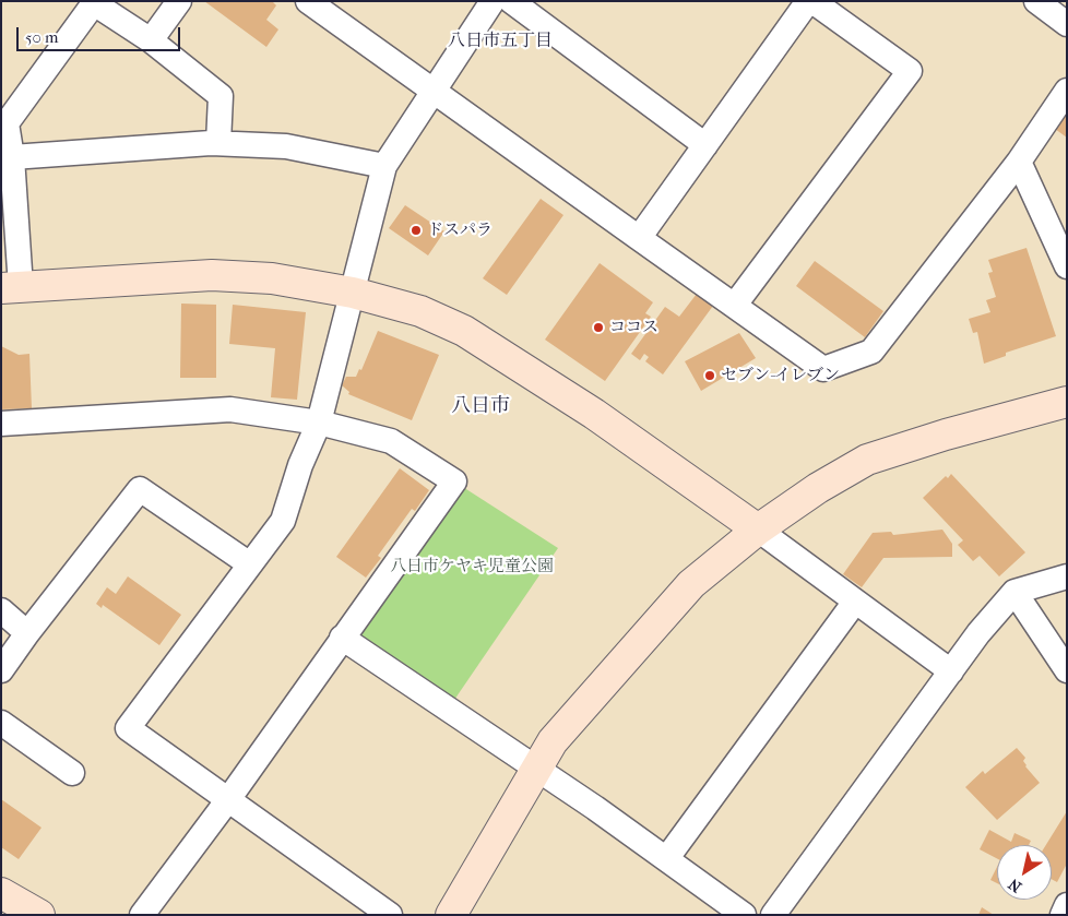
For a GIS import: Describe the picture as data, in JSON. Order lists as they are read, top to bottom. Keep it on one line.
{"districts":["八日市五丁目","八日市"],"parks":["八日市ケヤキ児童公園"],"places":["ドスパラ","ココス","セブン-イレブン"],"scale_bar":"50 m","north":"bottom left"}
